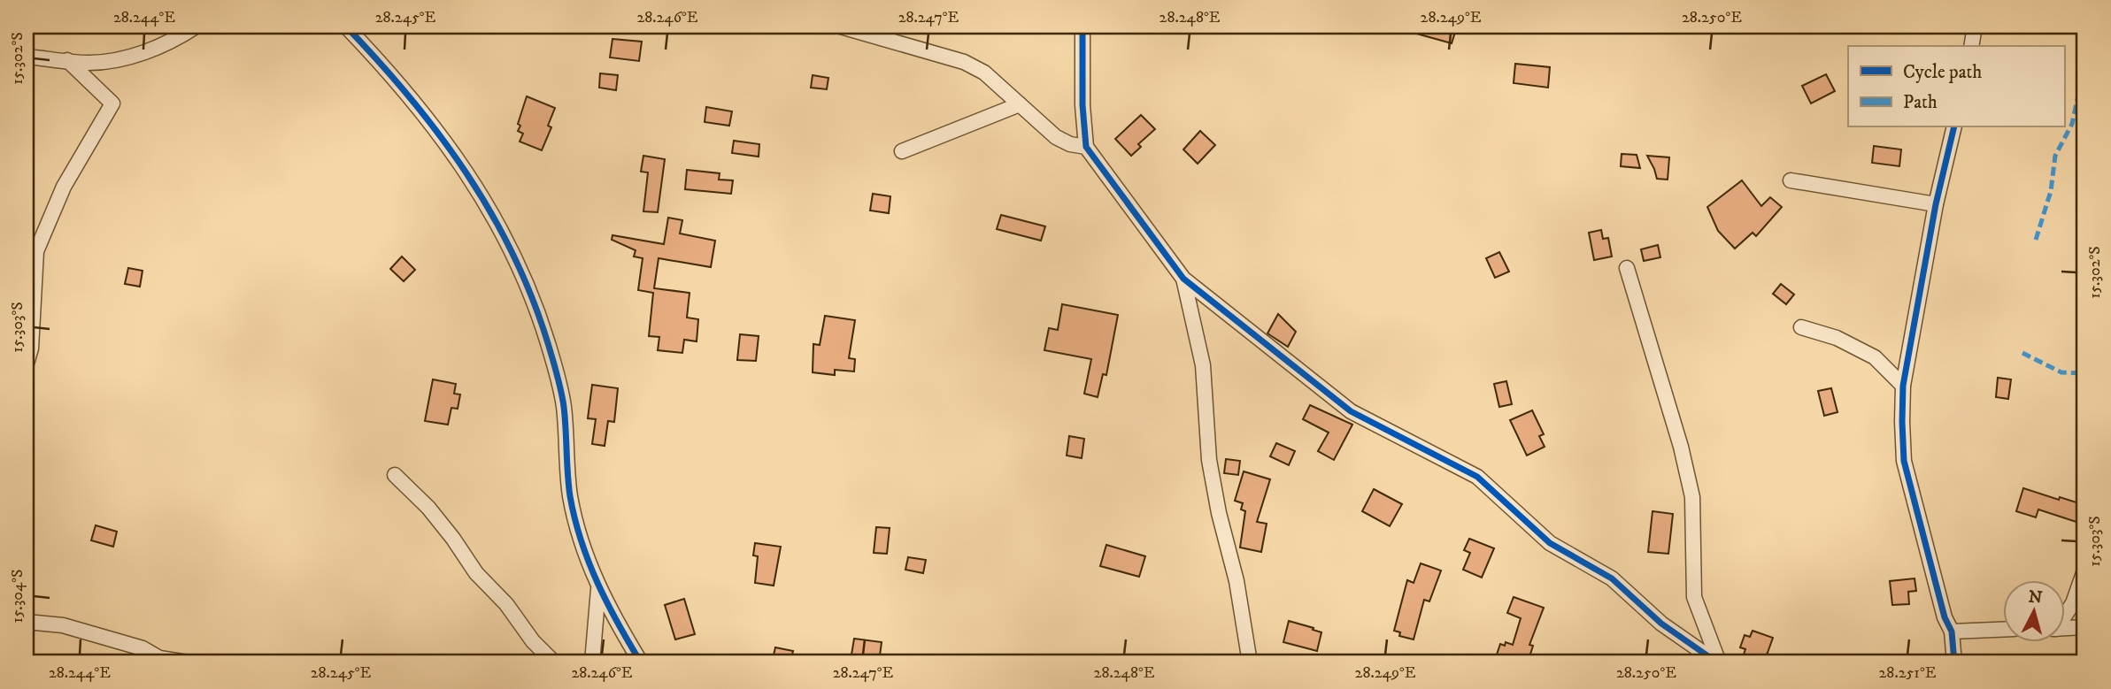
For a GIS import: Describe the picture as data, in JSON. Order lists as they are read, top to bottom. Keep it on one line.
{"legend":["Cycle path","Path"],"north":"top","coordinates":["28.244°E","28.245°E","28.246°E","28.247°E","28.248°E","28.249°E","28.250°E","15.302°S","15.303°S","15.304°S","28.251°E"]}
